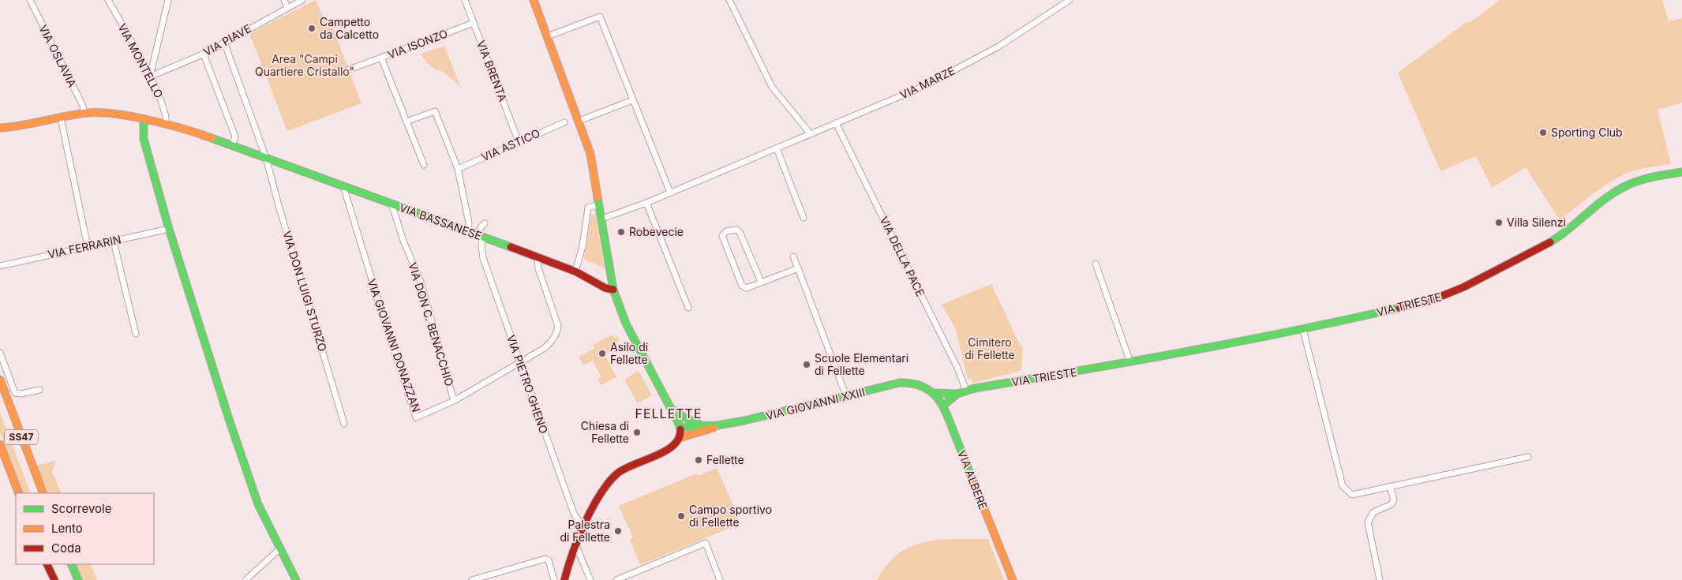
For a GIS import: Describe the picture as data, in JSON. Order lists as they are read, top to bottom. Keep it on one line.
{"streets":{"main road":["VIA BASSANESE","VIA TRIESTE","VIA GIOVANNI XXIII","SS47","VIA ALBERE"],"street":["VIA PIAVE","VIA ISONZO","VIA OSLAVIA","VIA MONTELLO","VIA BRENTA","VIA MARZE","VIA ASTICO","VIA FERRARIN","VIA DELLA PACE","VIA DON LUIGI STURZO","VIA DON C. BENACCHIO","VIA GIOVANNI DONAZZAN","VIA PIETRO GHENO"]},"crossings":[["VIA PIAVE","VIA MONTELLO"],["VIA ISONZO","VIA BRENTA"],["VIA OSLAVIA","VIA BASSANESE"],["VIA MONTELLO","VIA BASSANESE"],["VIA BRENTA","VIA ASTICO"],["VIA MARZE","VIA DELLA PACE"],["VIA MARZE","VIA GIOVANNI XXIII"],["VIA BASSANESE","VIA DON LUIGI STURZO"],["VIA BASSANESE","VIA DON C. BENACCHIO"],["VIA BASSANESE","VIA GIOVANNI DONAZZAN"],["VIA BASSANESE","VIA PIETRO GHENO"],["VIA BASSANESE","VIA GIOVANNI XXIII"],["VIA DELLA PACE","VIA TRIESTE"],["VIA TRIESTE","VIA ALBERE"],["VIA DON C. BENACCHIO","VIA GIOVANNI DONAZZAN"],["VIA GIOVANNI DONAZZAN","VIA PIETRO GHENO"],["VIA GIOVANNI XXIII","VIA ALBERE"]],"districts":["FELLETTE"],"parks":["Area \"Campi Quartiere Cristallo\"","Cimitero di Fellette"],"places":["Campetto da Calcetto","Sporting Club","Villa Silenzi","Robevecie","Asilo di Fellette","Scuole Elementari di Fellette","Chiesa di Fellette","Fellette","Campo sportivo di Fellette","Palestra di Fellette"],"legend":["Scorrevole","Lento","Coda"]}
